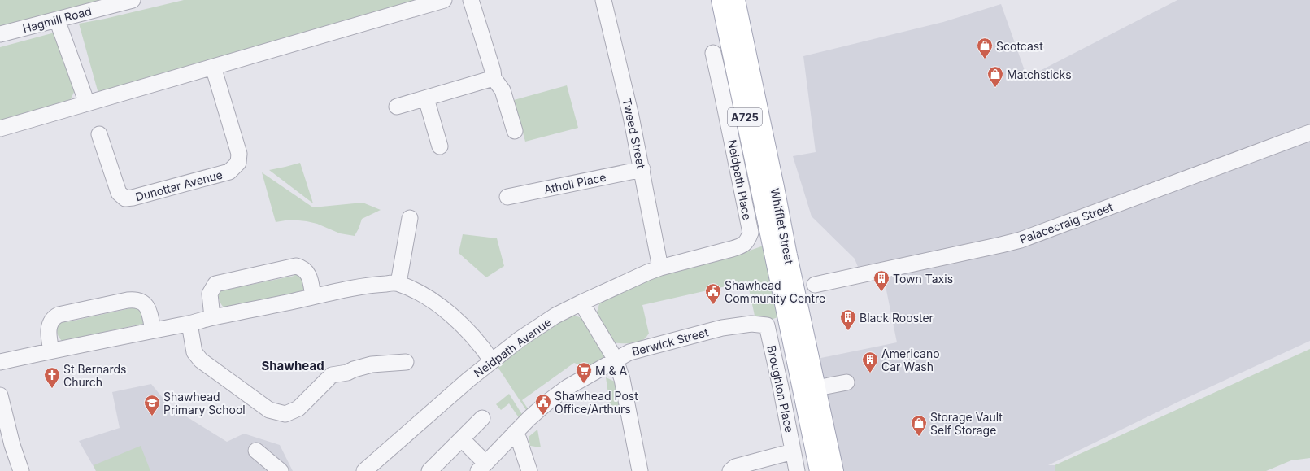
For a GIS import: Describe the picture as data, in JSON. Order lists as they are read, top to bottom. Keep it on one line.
{"streets":{"main road":["A725","Whifflet Street"],"street":["Hagmill Road","Tweed Street","Neidpath Place","Atholl Place","Dunottar Avenue","Palacecraig Street","Berwick Street","Neidpath Avenue","Broughton Place"]},"crossings":[["Tweed Street","Atholl Place"],["Tweed Street","Neidpath Avenue"],["Neidpath Place","Neidpath Avenue"],["Berwick Street","Broughton Place"]],"districts":["Shawhead"],"places":{"shop":["Scotcast","Matchsticks","Storage Vault Self Storage"],"building":["Town Taxis","Black Rooster","Americano Car Wash"],"public building":["Shawhead Community Centre","Shawhead Post Office/Arthurs"],"supermarket":["M & A"],"church":["St Bernards Church"],"school or university":["Shawhead Primary School"]}}
